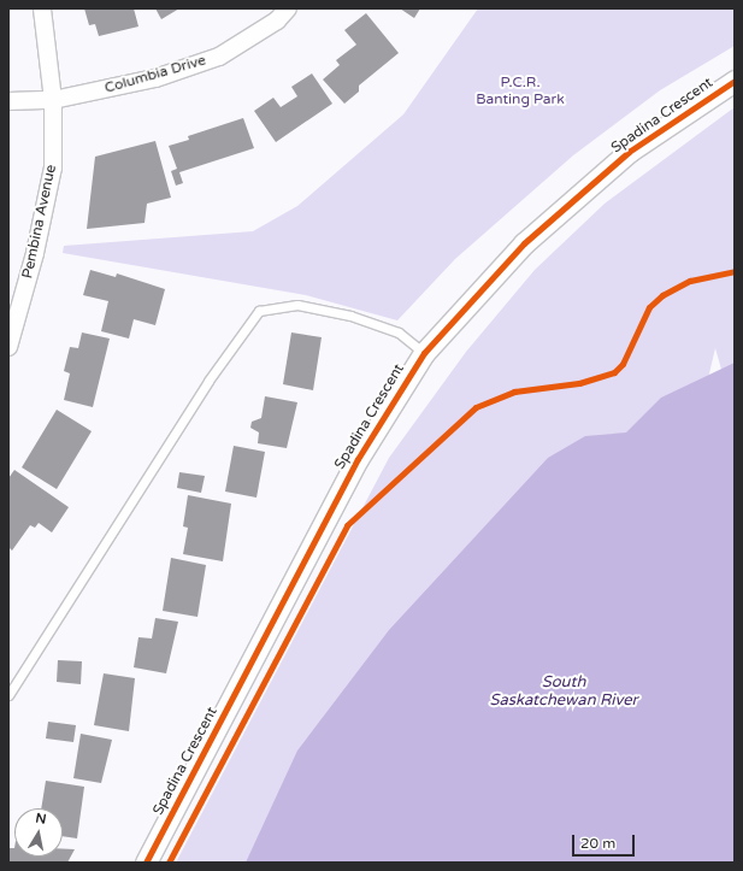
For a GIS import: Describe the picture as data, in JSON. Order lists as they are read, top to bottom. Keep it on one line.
{"streets":{"street":["Columbia Drive","Spadina Crescent","Pembina Avenue"]},"crossings":[["Columbia Drive","Pembina Avenue"]],"water":["South Saskatchewan River"],"parks":["P.C.R. Banting Park"],"scale_bar":"20 m","north":"top"}
